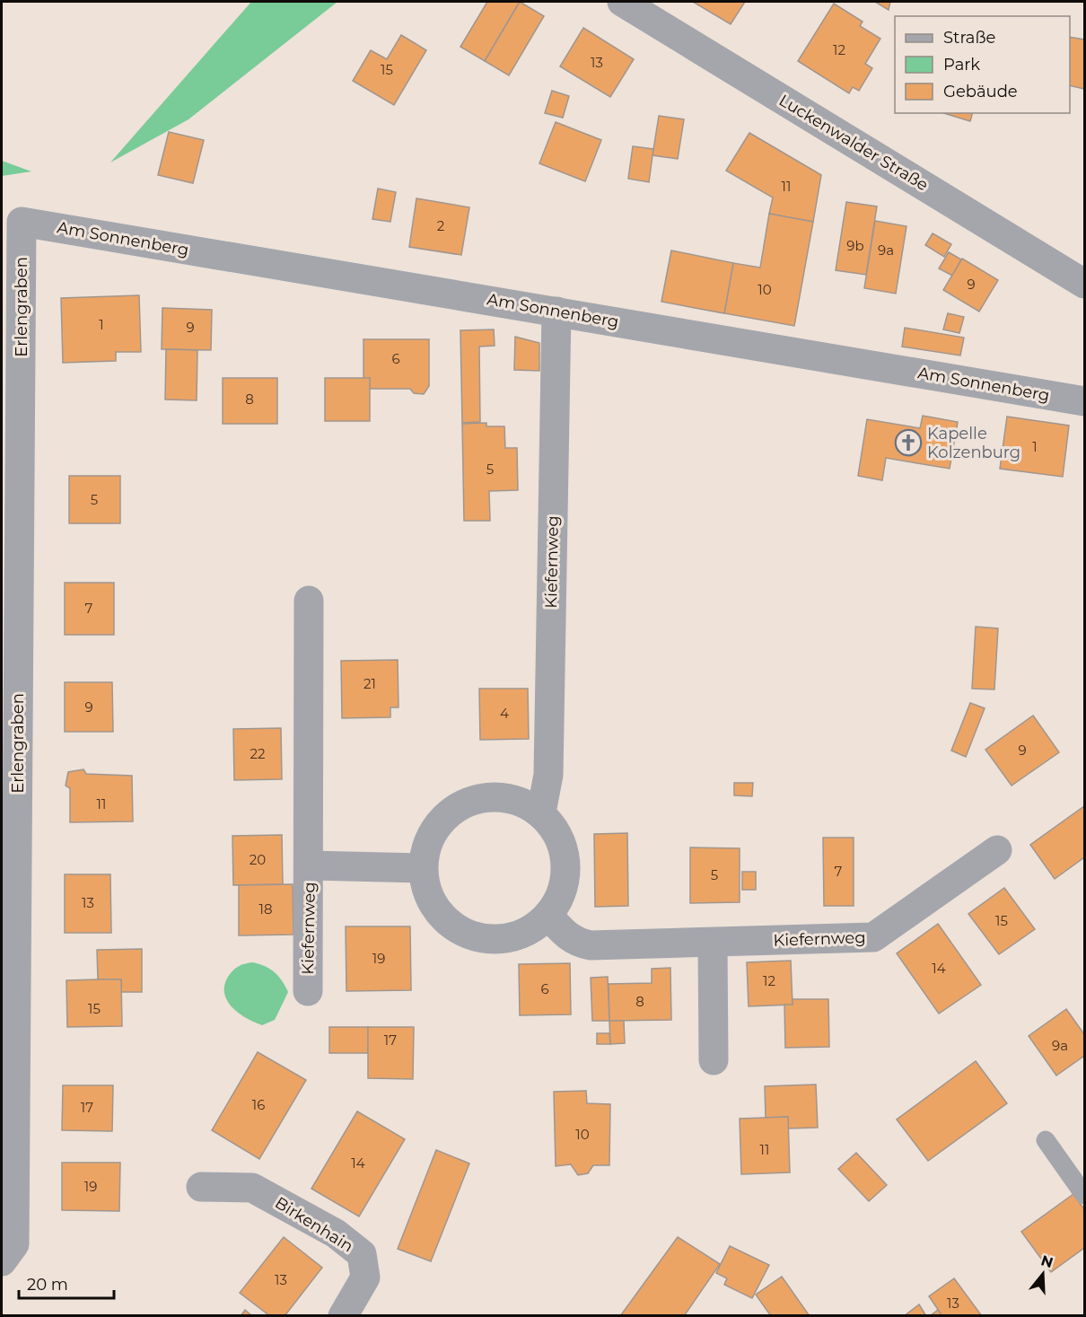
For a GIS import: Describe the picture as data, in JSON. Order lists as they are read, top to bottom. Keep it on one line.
{"streets":{"street":["Luckenwalder Straße","Am Sonnenberg","Erlengraben","Kiefernweg","Birkenhain"]},"crossings":[["Am Sonnenberg","Erlengraben"],["Am Sonnenberg","Kiefernweg"]],"places":{"church":["Kapelle Kolzenburg"]},"house_numbers":["12","13","15","11","2","9b","9a","9","10","1","9","6","8","1","5","5","7","21","9","4","9","22","11","20","7","5","13","18","15","19","14","12","6","8","15","17","9a","16","17","10","11","14","19","13","13"],"legend":["Straße","Park","Gebäude"],"scale_bar":"20 m","north":"top"}
